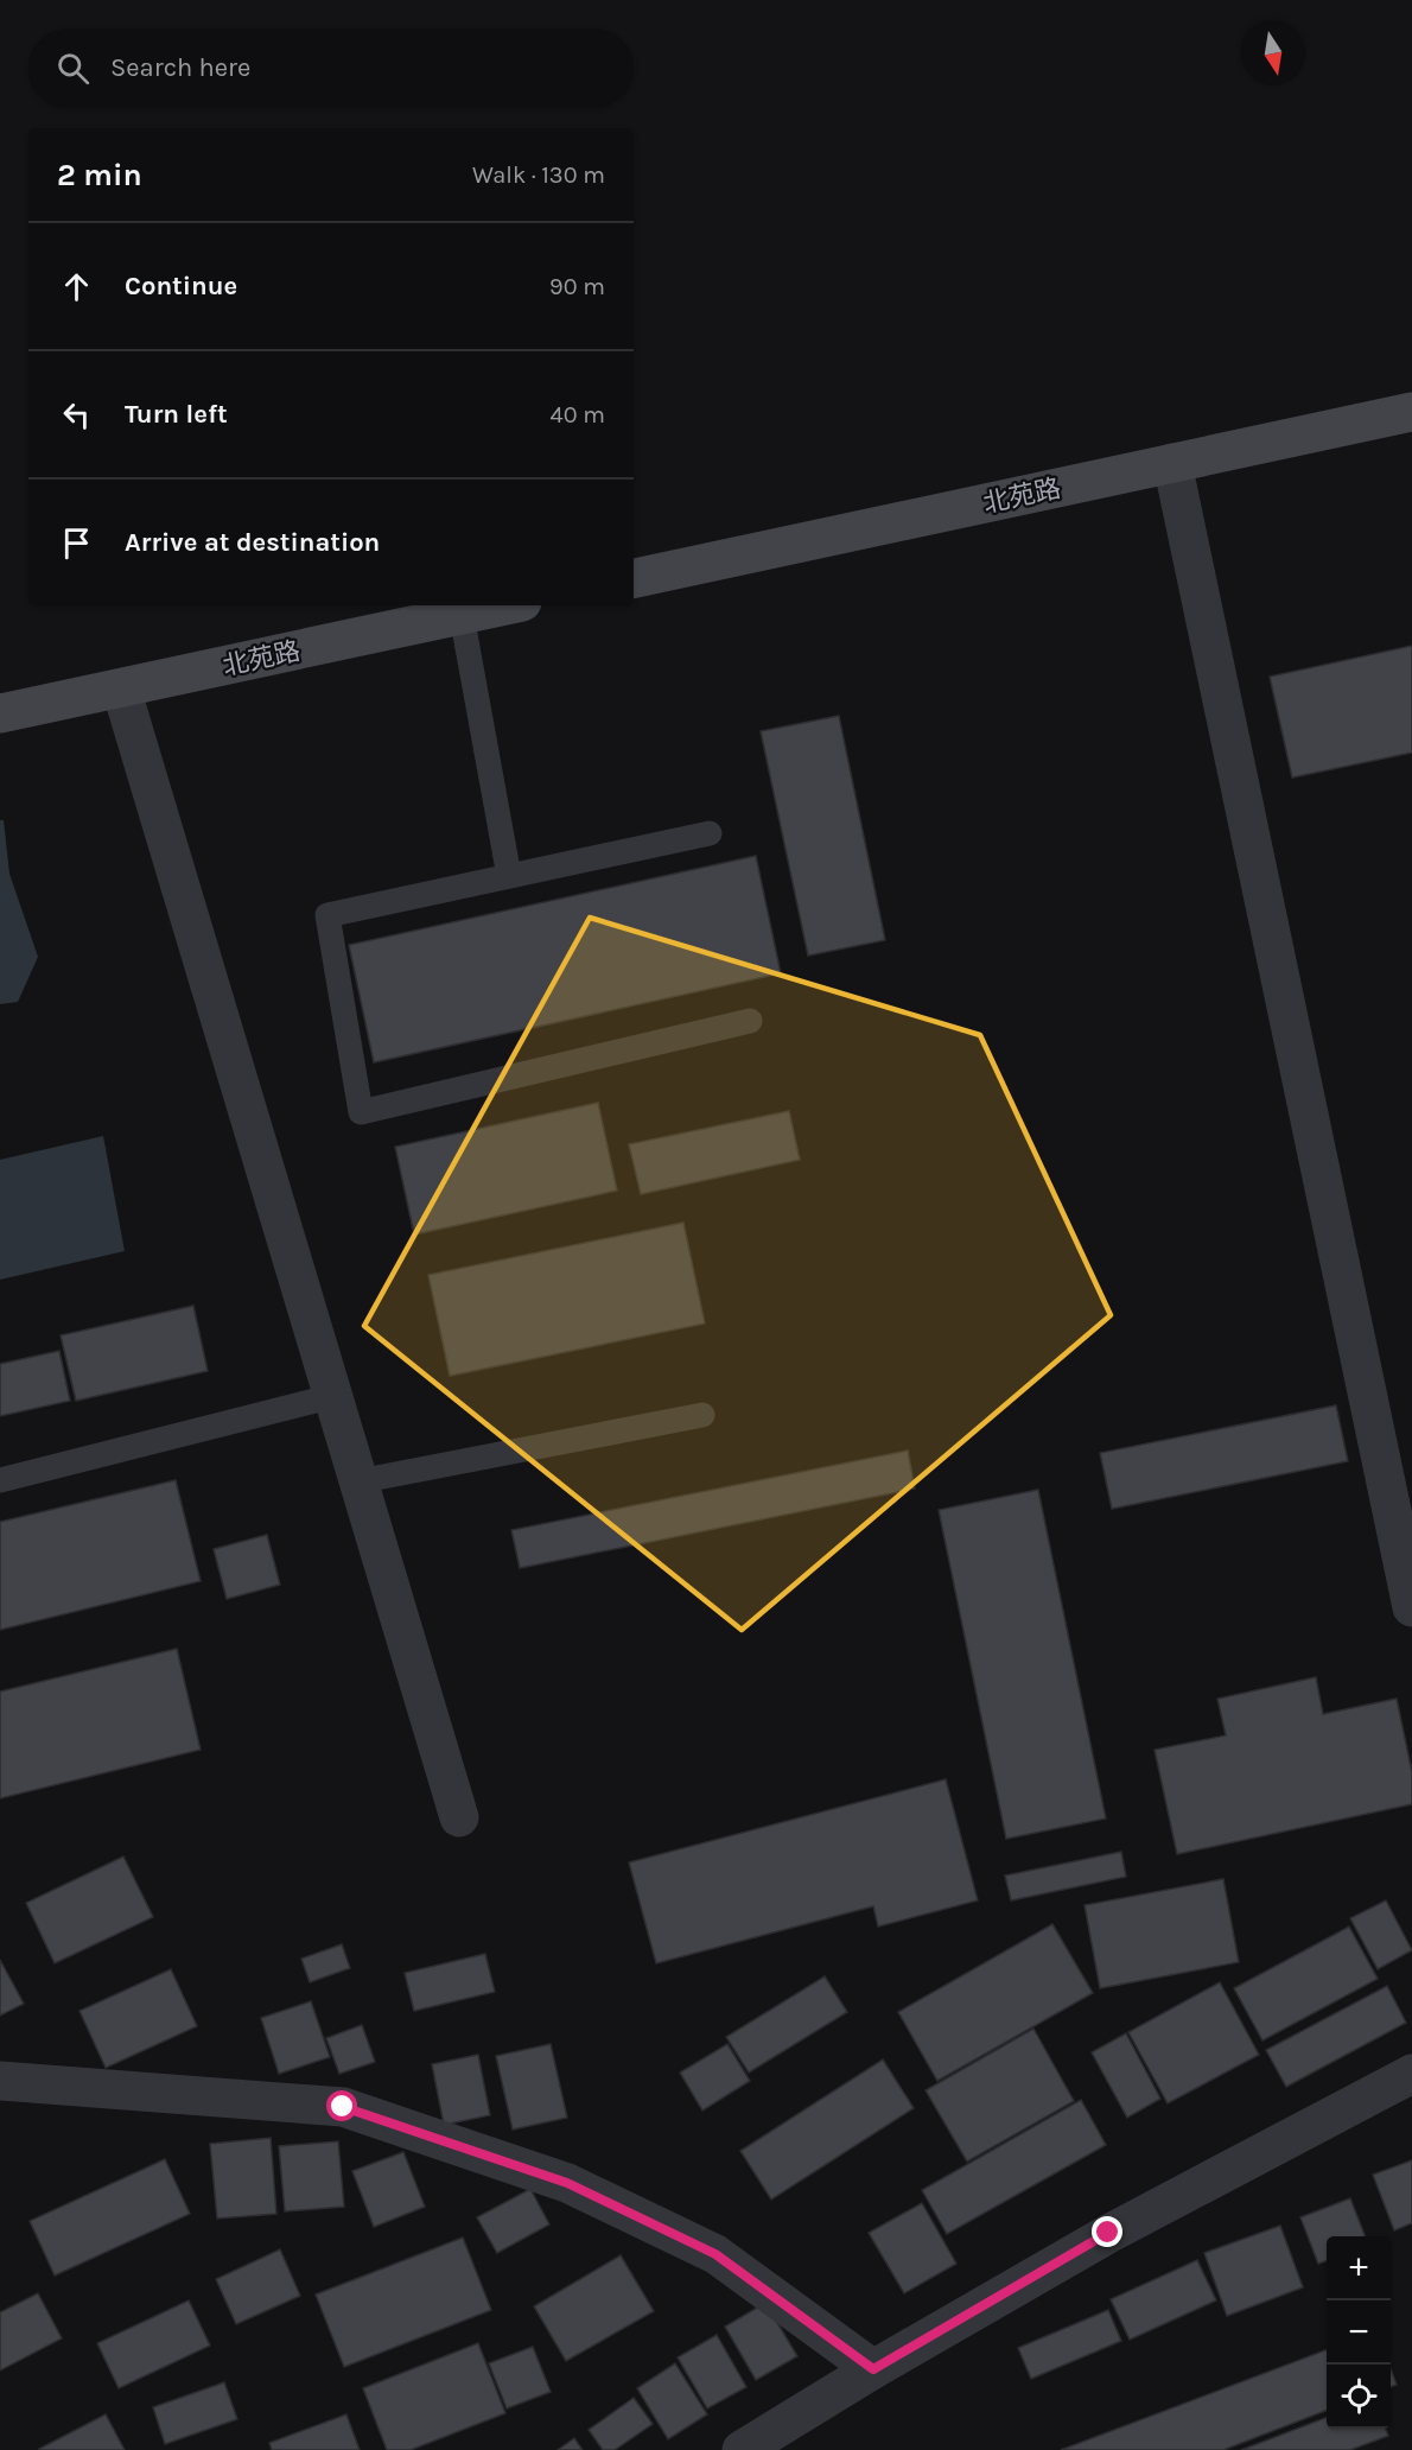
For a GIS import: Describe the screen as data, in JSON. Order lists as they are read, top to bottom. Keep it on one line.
{"streets":{"street":["北苑路"]},"north":"bottom","page":{"search":"Search here","heading":["2 min","Walk · 130 m"],"list":[["Continue","90 m"],["Turn left","40 m"],"Arrive at destination"],"map_buttons":["+","−"]}}
